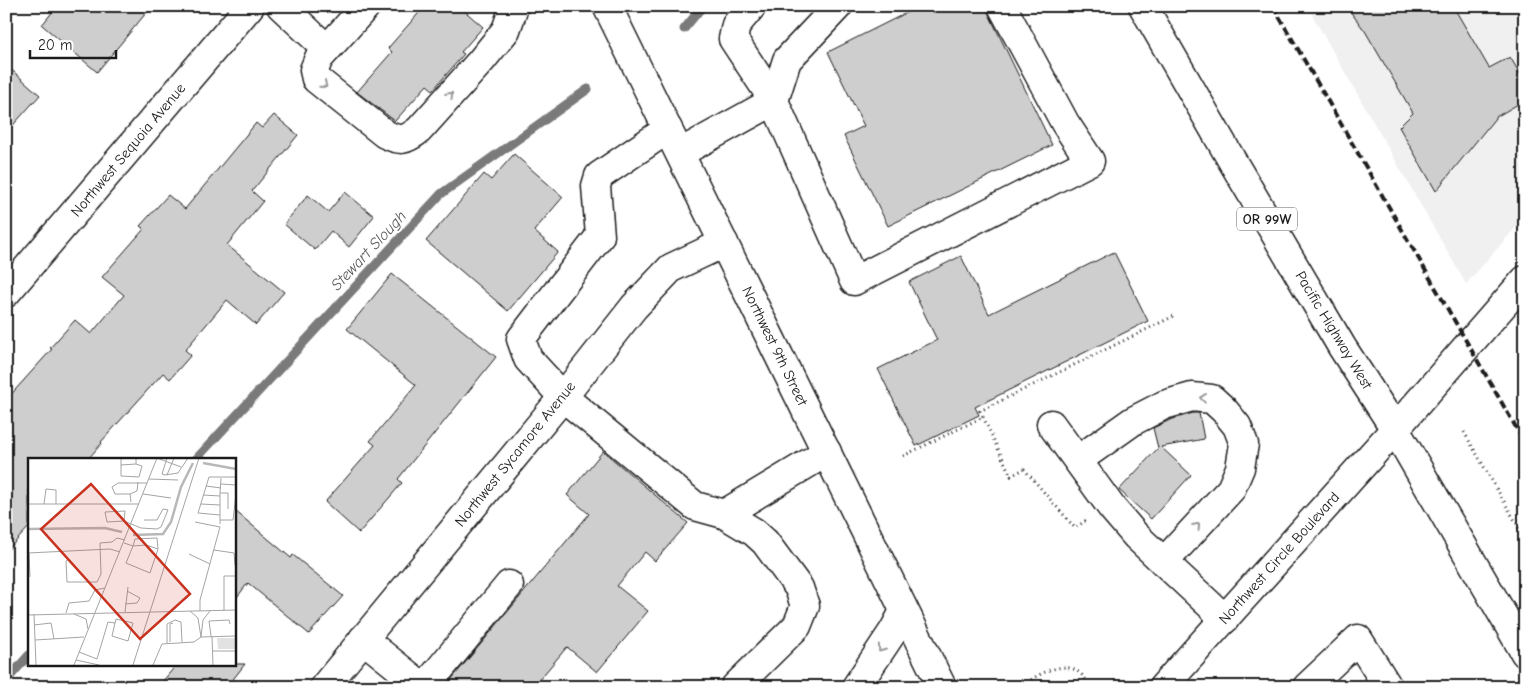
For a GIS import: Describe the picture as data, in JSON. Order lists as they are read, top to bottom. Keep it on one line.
{"streets":{"main road":["Northwest Sequoia Avenue","OR 99W","Pacific Highway West","Northwest 9th Street","Northwest Sycamore Avenue","Northwest Circle Boulevard"]},"crossings":[["Pacific Highway West","Northwest Circle Boulevard"],["Northwest 9th Street","Northwest Sycamore Avenue"]],"water":["Stewart Slough"],"scale_bar":"20 m"}
